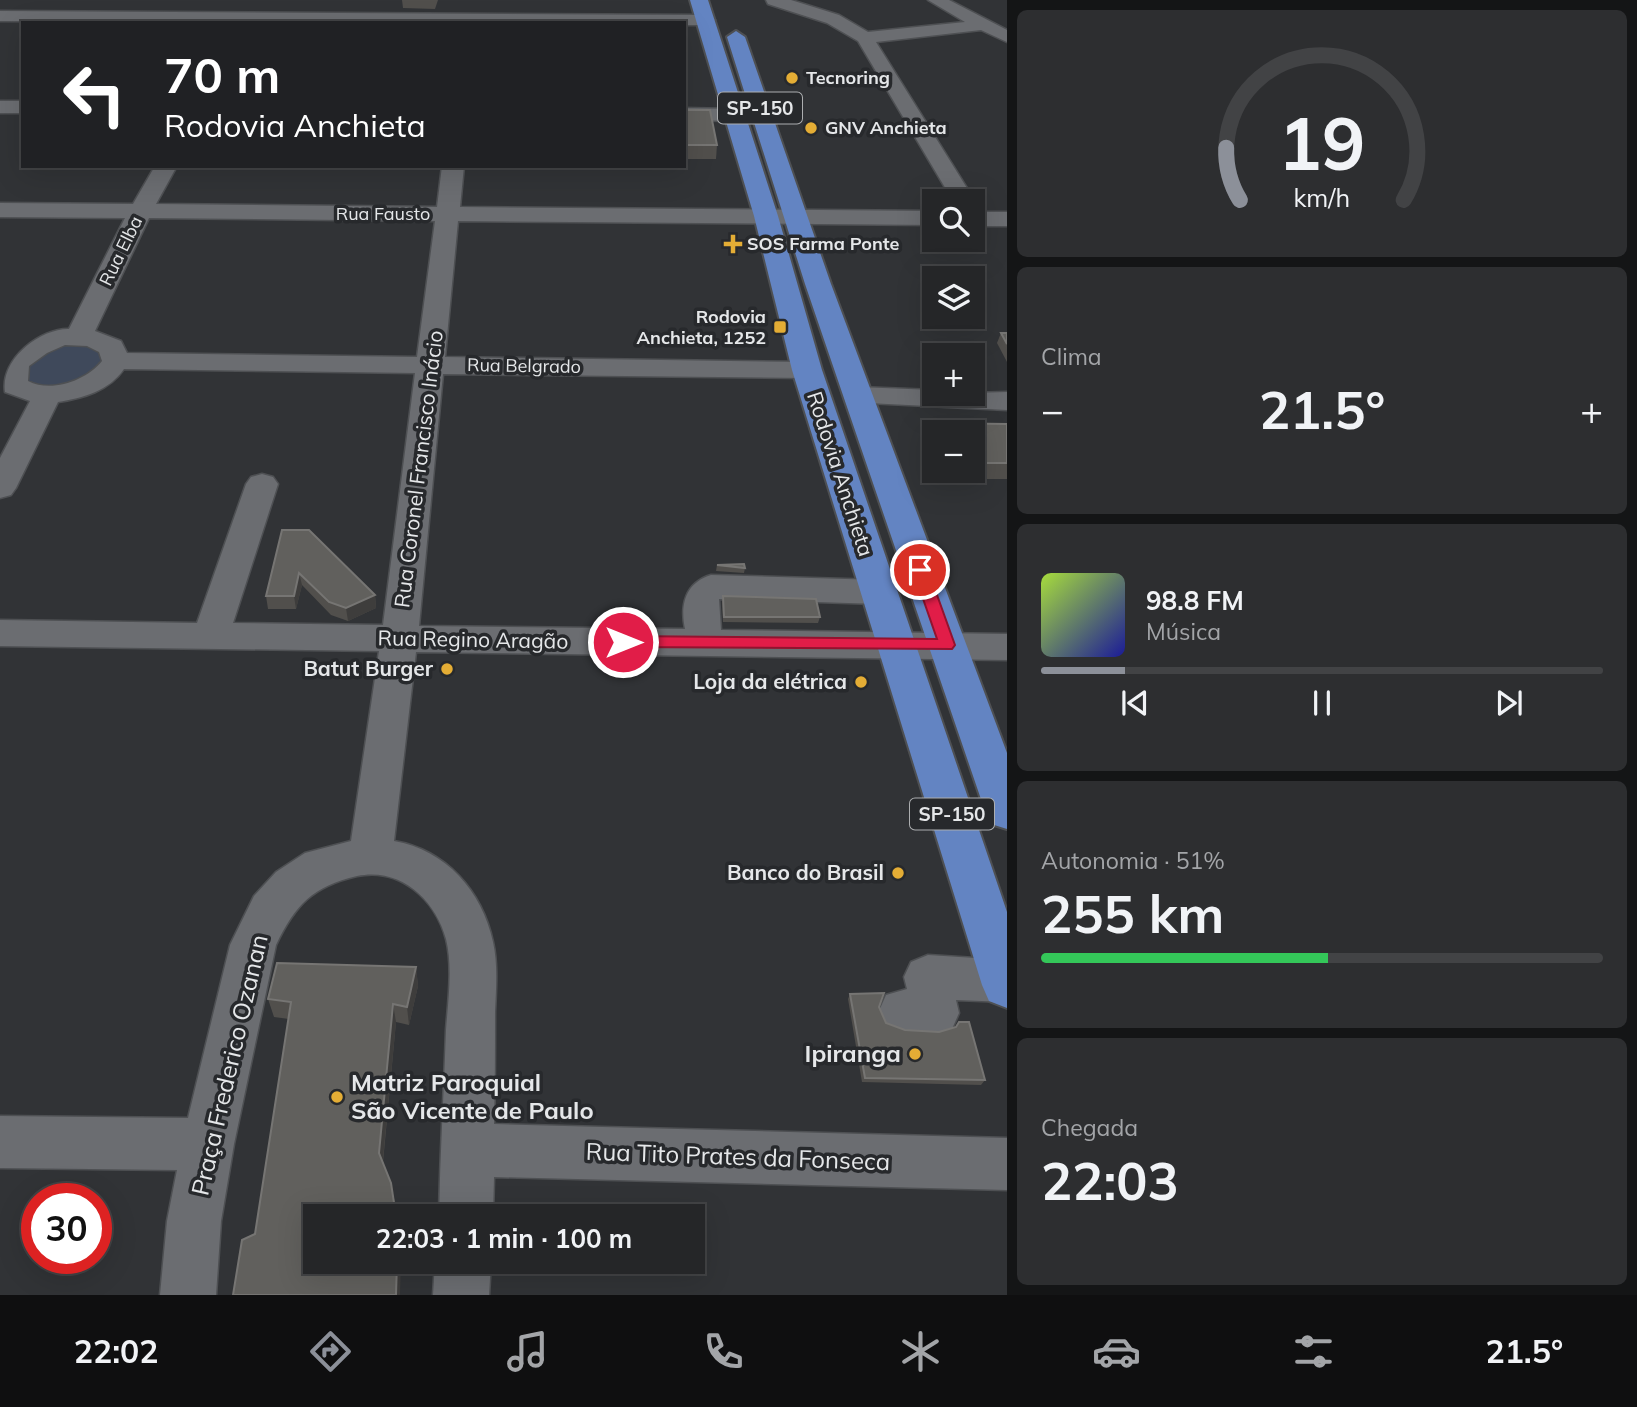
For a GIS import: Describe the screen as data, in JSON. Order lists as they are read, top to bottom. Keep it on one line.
{"streets":{"highway":["SP-150","Rodovia Anchieta"],"street":["Rua Fausto","Rua Elba","Rua Belgrado","Rua Coronel Francisco Inácio","Rua Regino Aragão","Praça Frederico Ozanan","Rua Tito Prates da Fonseca"]},"crossings":[["Rua Fausto","Rua Elba"],["Rua Fausto","Rua Coronel Francisco Inácio"],["Rua Fausto","Rodovia Anchieta"],["Rua Belgrado","Rua Coronel Francisco Inácio"],["Rua Belgrado","Rodovia Anchieta"],["Rua Coronel Francisco Inácio","Rua Regino Aragão"],["Rua Coronel Francisco Inácio","Praça Frederico Ozanan"],["Rodovia Anchieta","Rua Regino Aragão"],["Praça Frederico Ozanan","Rua Tito Prates da Fonseca"]],"places":{"other":["Tecnoring","GNV Anchieta","Batut Burger","Loja da elétrica","Banco do Brasil","Ipiranga","Matriz Paroquial São Vicente de Paulo"],"health":["SOS Farma Ponte"],"transit":["Rodovia Anchieta, 1252"]},"page":{"turn":["70 m","Rodovia Anchieta"],"map_buttons":["+","−"],"tile":["Clima",["Autonomia · 51%","255 km"],["Chegada","22:03"]],"heat":["−","21.5°","+"],"song":["98.8 FM","Música"],"limit":"30","trip":"22:03 · 1 min · 100 m","tabs":["22:02","21.5°"],"gauge":["19","km/h"]}}
